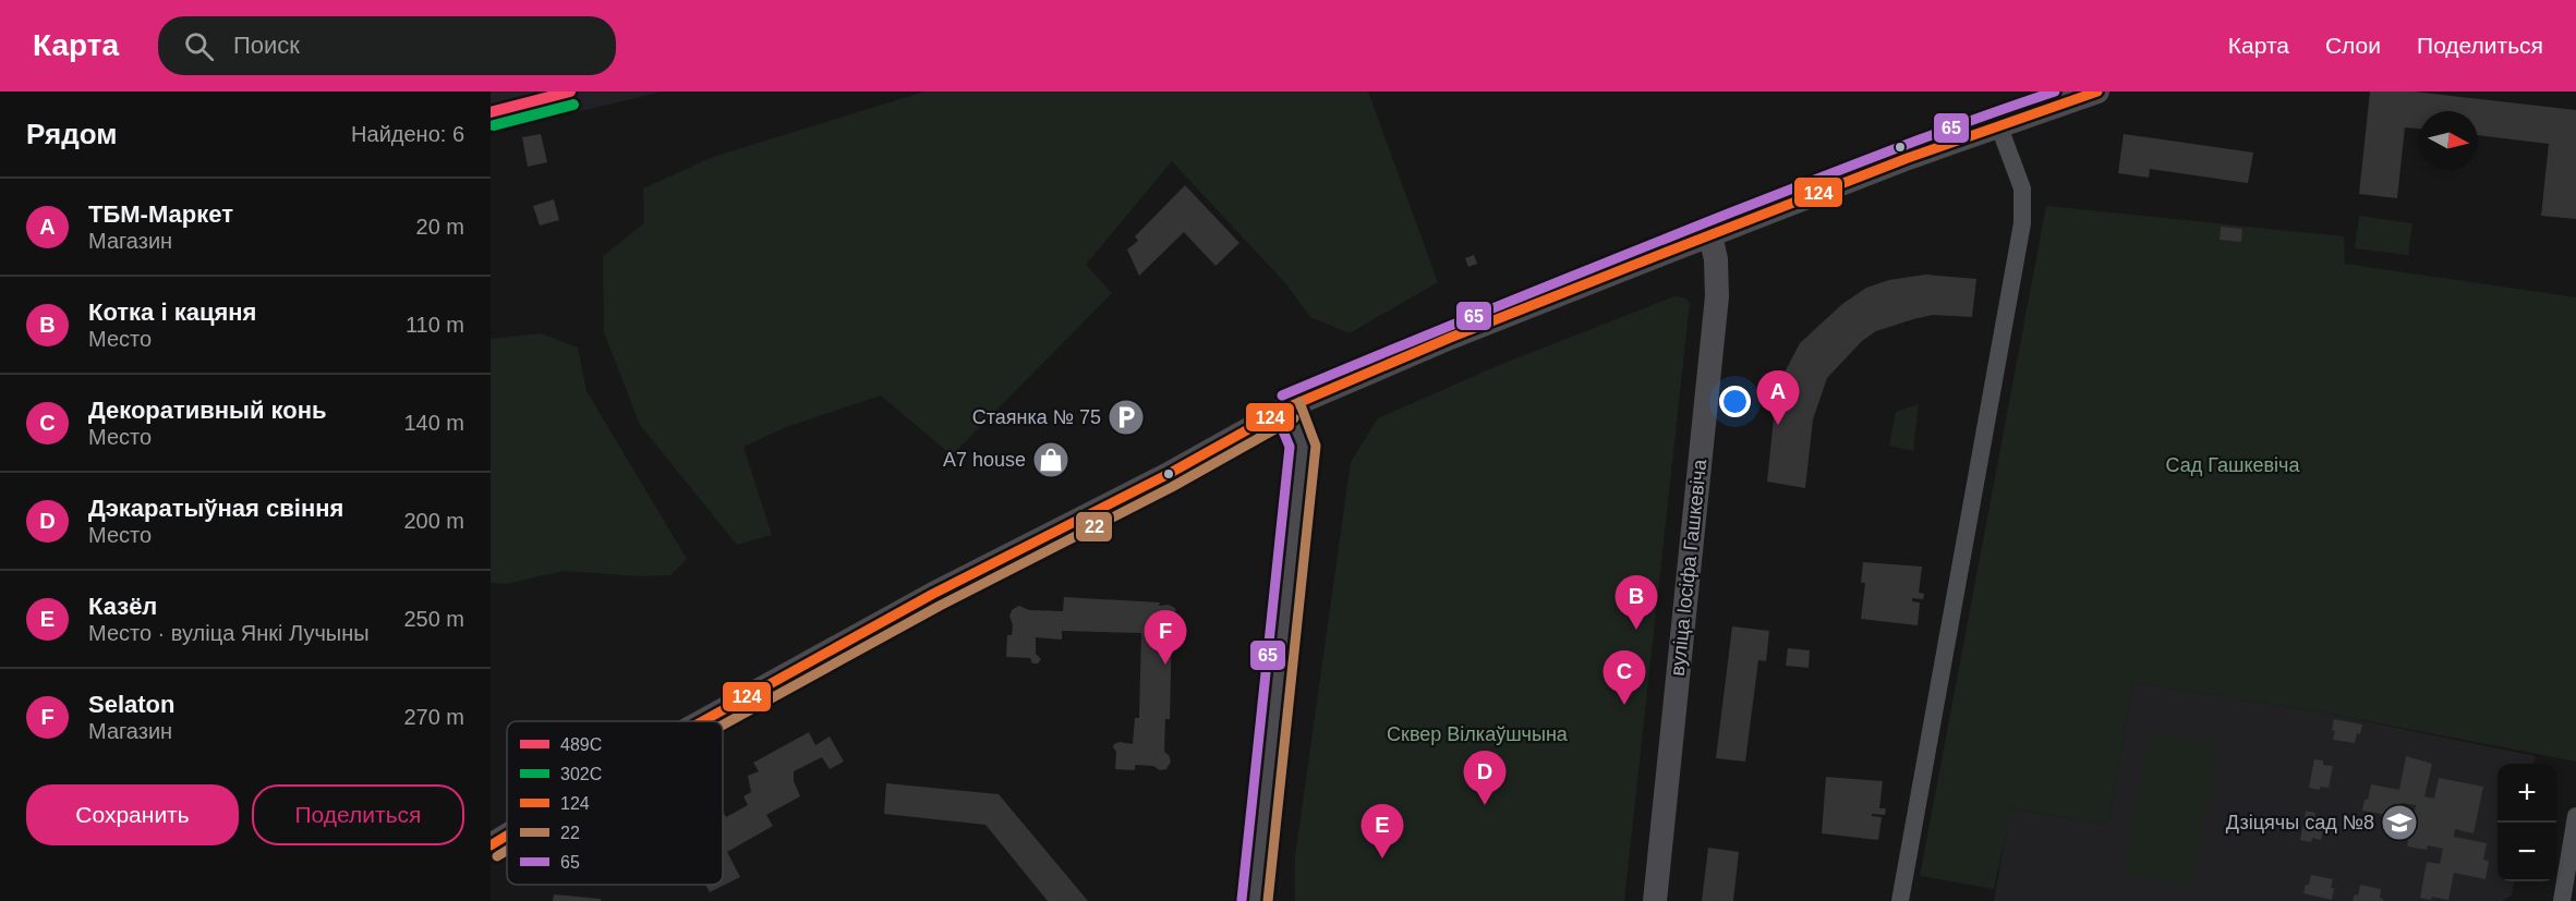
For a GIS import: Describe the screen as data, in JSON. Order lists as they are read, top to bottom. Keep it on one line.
{"streets":{"street":["вуліца Іосіфа Гашкевіча"]},"parks":["Сад Гашкевіча","Сквер Вілкаўшчына"],"places":{"parking":["Стаянка № 75"],"shop":["A7 house"],"school or university":["Дзіцячы сад №8"]},"lines":["transit line 489С","transit line 124","transit line 65","transit line 302С","transit line 22"],"legend":["489С","302С","124","22","65"],"north":"right","page":{"header":"Карта","search":"Поиск","nav":["Карта","Слои","Поделиться"],"heading":["Рядом","Найдено: 6"],"list":[{"mark":"A","name":"ТБМ-Маркет","note":"Магазин","value":"20 m"},{"mark":"B","name":"Котка і кацяня","note":"Место","value":"110 m"},{"mark":"C","name":"Декоративный конь","note":"Место","value":"140 m"},{"mark":"D","name":"Дэкаратыўная свіння","note":"Место","value":"200 m"},{"mark":"E","name":"Казёл","note":"Место · вуліца Янкі Лучыны","value":"250 m"},{"mark":"F","name":"Selaton","note":"Магазин","value":"270 m"}],"pins":["A","B","F","C","D","E"],"map_buttons":["+","−"],"buttons":["Сохранить","Поделиться"]}}
